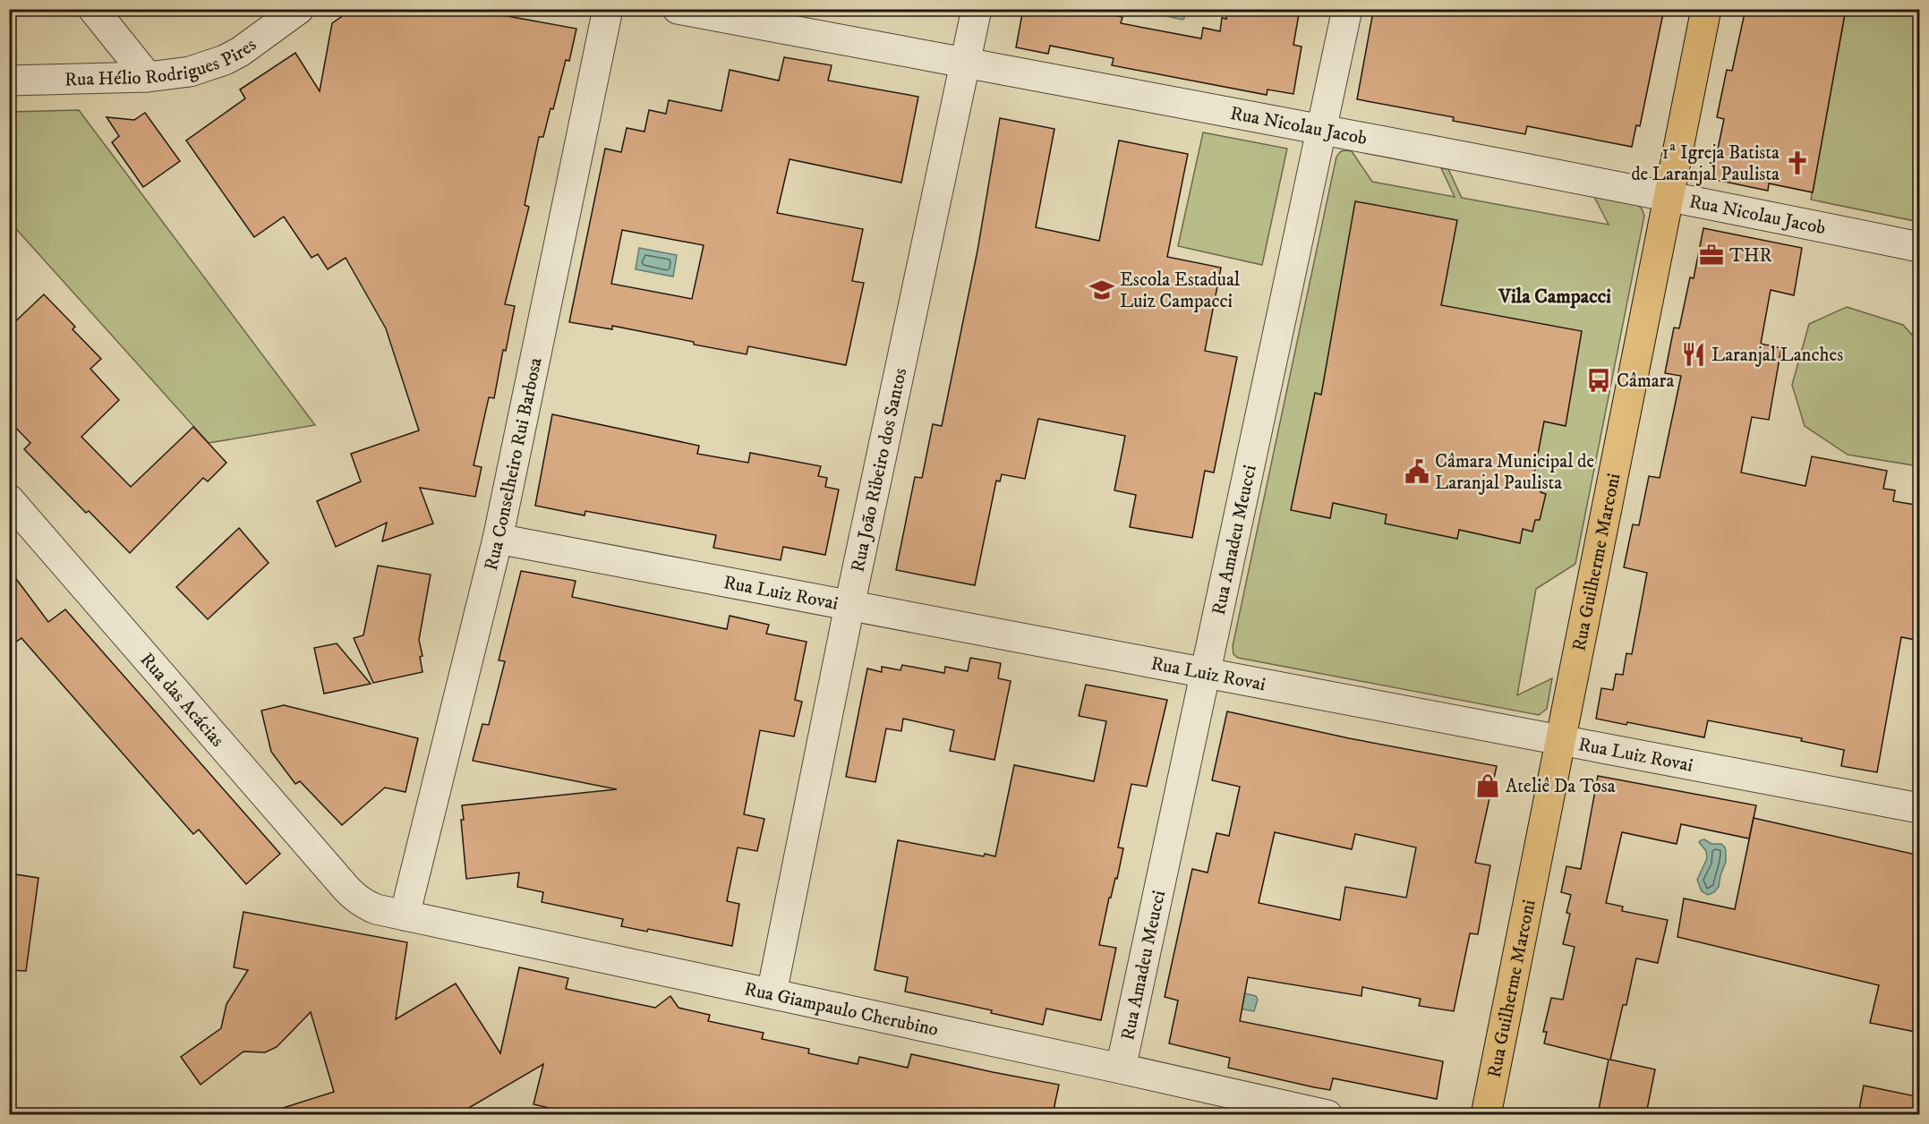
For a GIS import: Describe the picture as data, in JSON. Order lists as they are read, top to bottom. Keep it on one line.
{"streets":{"main road":["Rua Guilherme Marconi"],"street":["Rua Hélio Rodrigues Pires","Rua Nicolau Jacob","Rua Conselheiro Rui Barbosa","Rua João Ribeiro dos Santos","Rua Amadeu Meucci","Rua Luiz Rovai","Rua das Acácias","Rua Giampaulo Cherubino"]},"crossings":[["Rua Nicolau Jacob","Rua João Ribeiro dos Santos"],["Rua Nicolau Jacob","Rua Amadeu Meucci"],["Rua Nicolau Jacob","Rua Guilherme Marconi"],["Rua Conselheiro Rui Barbosa","Rua Luiz Rovai"],["Rua Conselheiro Rui Barbosa","Rua Giampaulo Cherubino"],["Rua João Ribeiro dos Santos","Rua Luiz Rovai"],["Rua João Ribeiro dos Santos","Rua Giampaulo Cherubino"],["Rua Amadeu Meucci","Rua Luiz Rovai"],["Rua Amadeu Meucci","Rua Giampaulo Cherubino"],["Rua Guilherme Marconi","Rua Luiz Rovai"],["Rua das Acácias","Rua Giampaulo Cherubino"]],"districts":["Vila Campacci"],"places":{"church":["1ª Igreja Batista de Laranjal Paulista"],"office":["THR"],"school or university":["Escola Estadual Luiz Campacci"],"restaurant":["Laranjal Lanches"],"bus stop":["Câmara"],"public building":["Câmara Municipal de Laranjal Paulista"],"shop":["Ateliê Da Tosa"]}}
